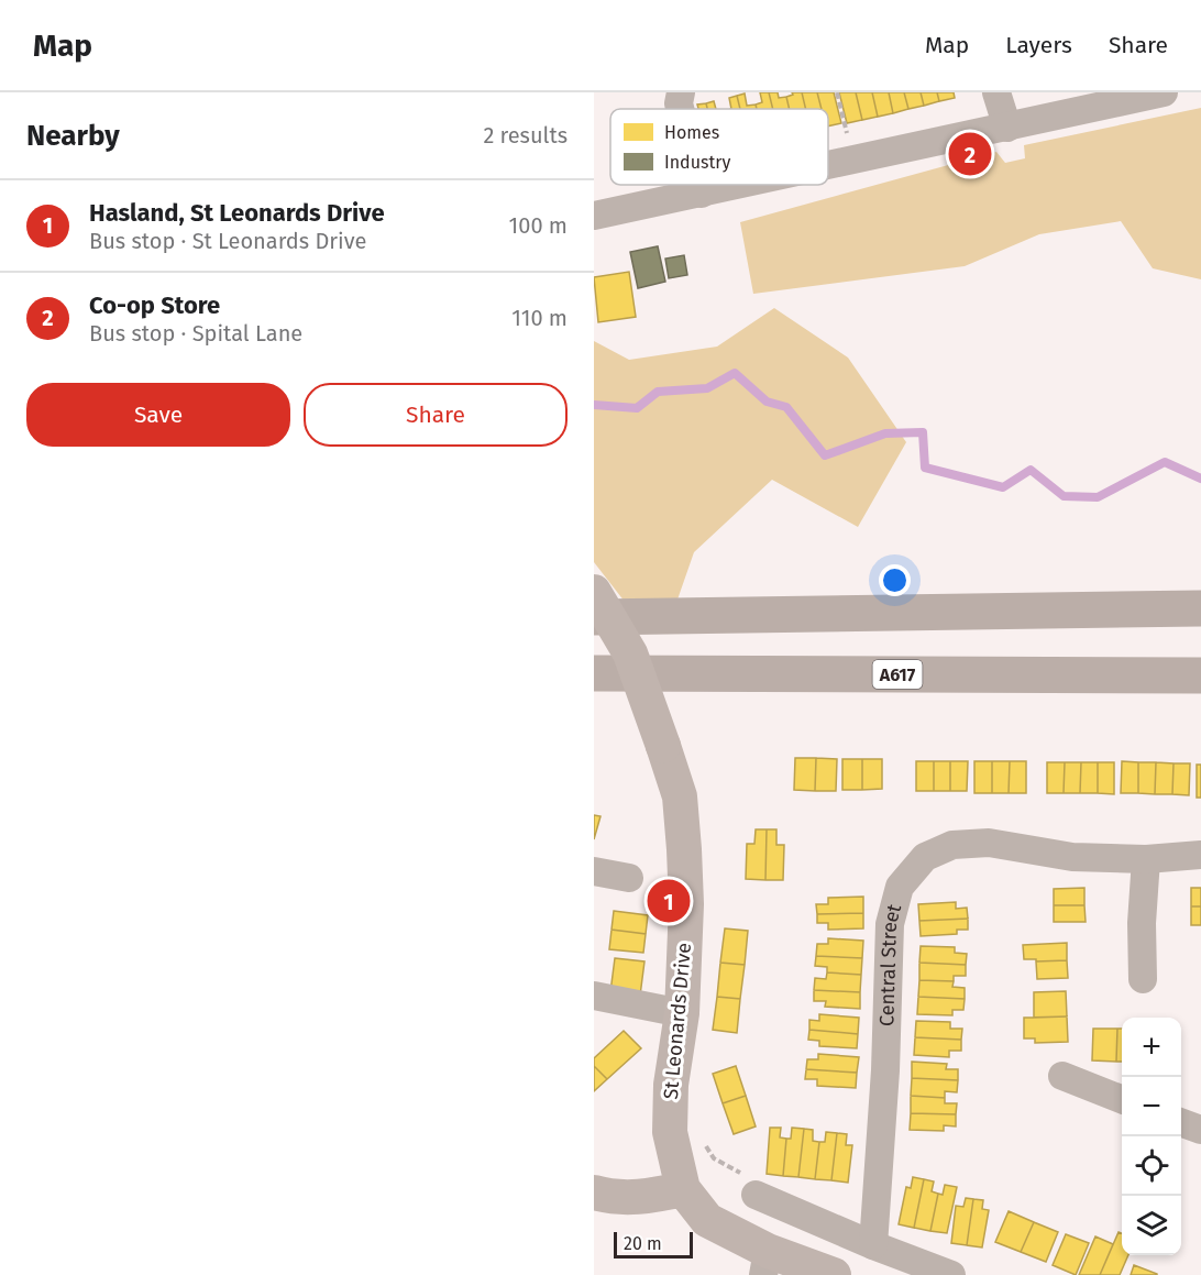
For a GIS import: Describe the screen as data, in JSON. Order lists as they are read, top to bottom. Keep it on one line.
{"streets":{"highway":["A617"],"main road":["St Leonards Drive"],"street":["Central Street"]},"legend":["Homes","Industry"],"scale_bar":"20 m","page":{"header":"Map","nav":["Map","Layers","Share"],"heading":["Nearby","2 results"],"pins":["2","1"],"list":[{"mark":"1","name":"Hasland, St Leonards Drive","note":"Bus stop · St Leonards Drive","value":"100 m"},{"mark":"2","name":"Co-op Store","note":"Bus stop · Spital Lane","value":"110 m"}],"buttons":["Save","Share"],"map_buttons":["+","−"],"scale":"20 m"}}
